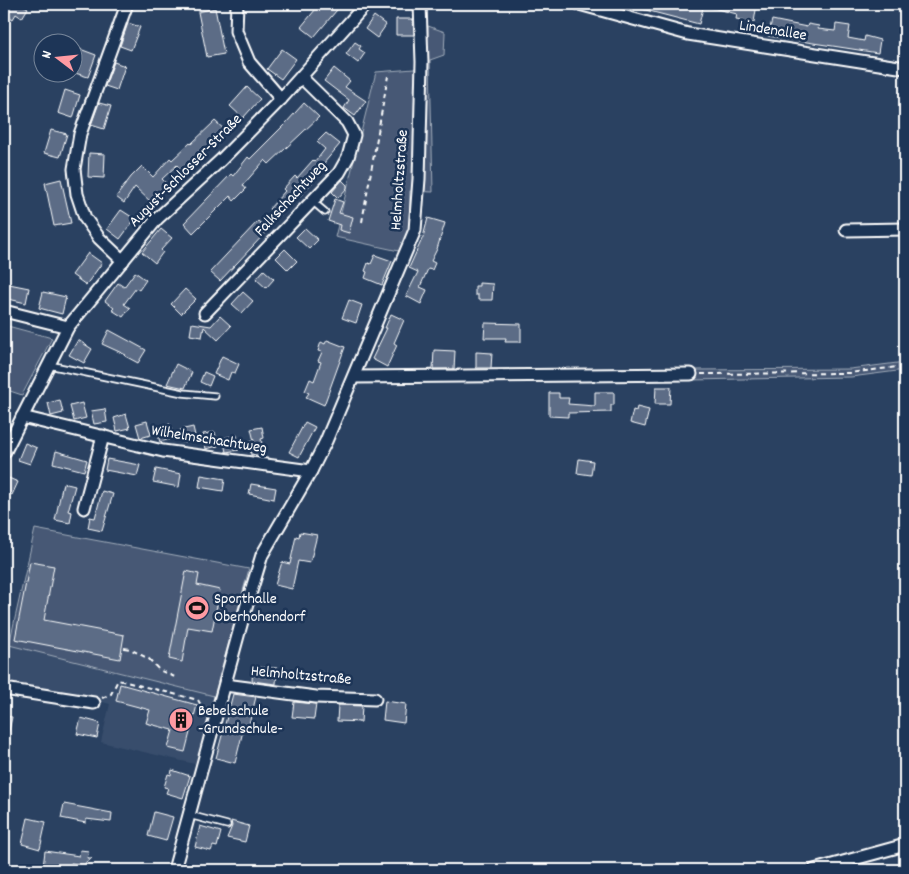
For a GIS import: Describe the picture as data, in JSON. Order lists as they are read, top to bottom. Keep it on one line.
{"streets":{"street":["Lindenallee","August-Schlosser-Straße","Helmholtzstraße","Falkschachtweg","Wilhelmschachtweg"]},"crossings":[["August-Schlosser-Straße","Falkschachtweg"],["August-Schlosser-Straße","Wilhelmschachtweg"],["Helmholtzstraße","Wilhelmschachtweg"]],"places":{"sports":["Sporthalle Oberhohendorf"],"building":["Bebelschule -Grundschule-"]},"north":"left"}
